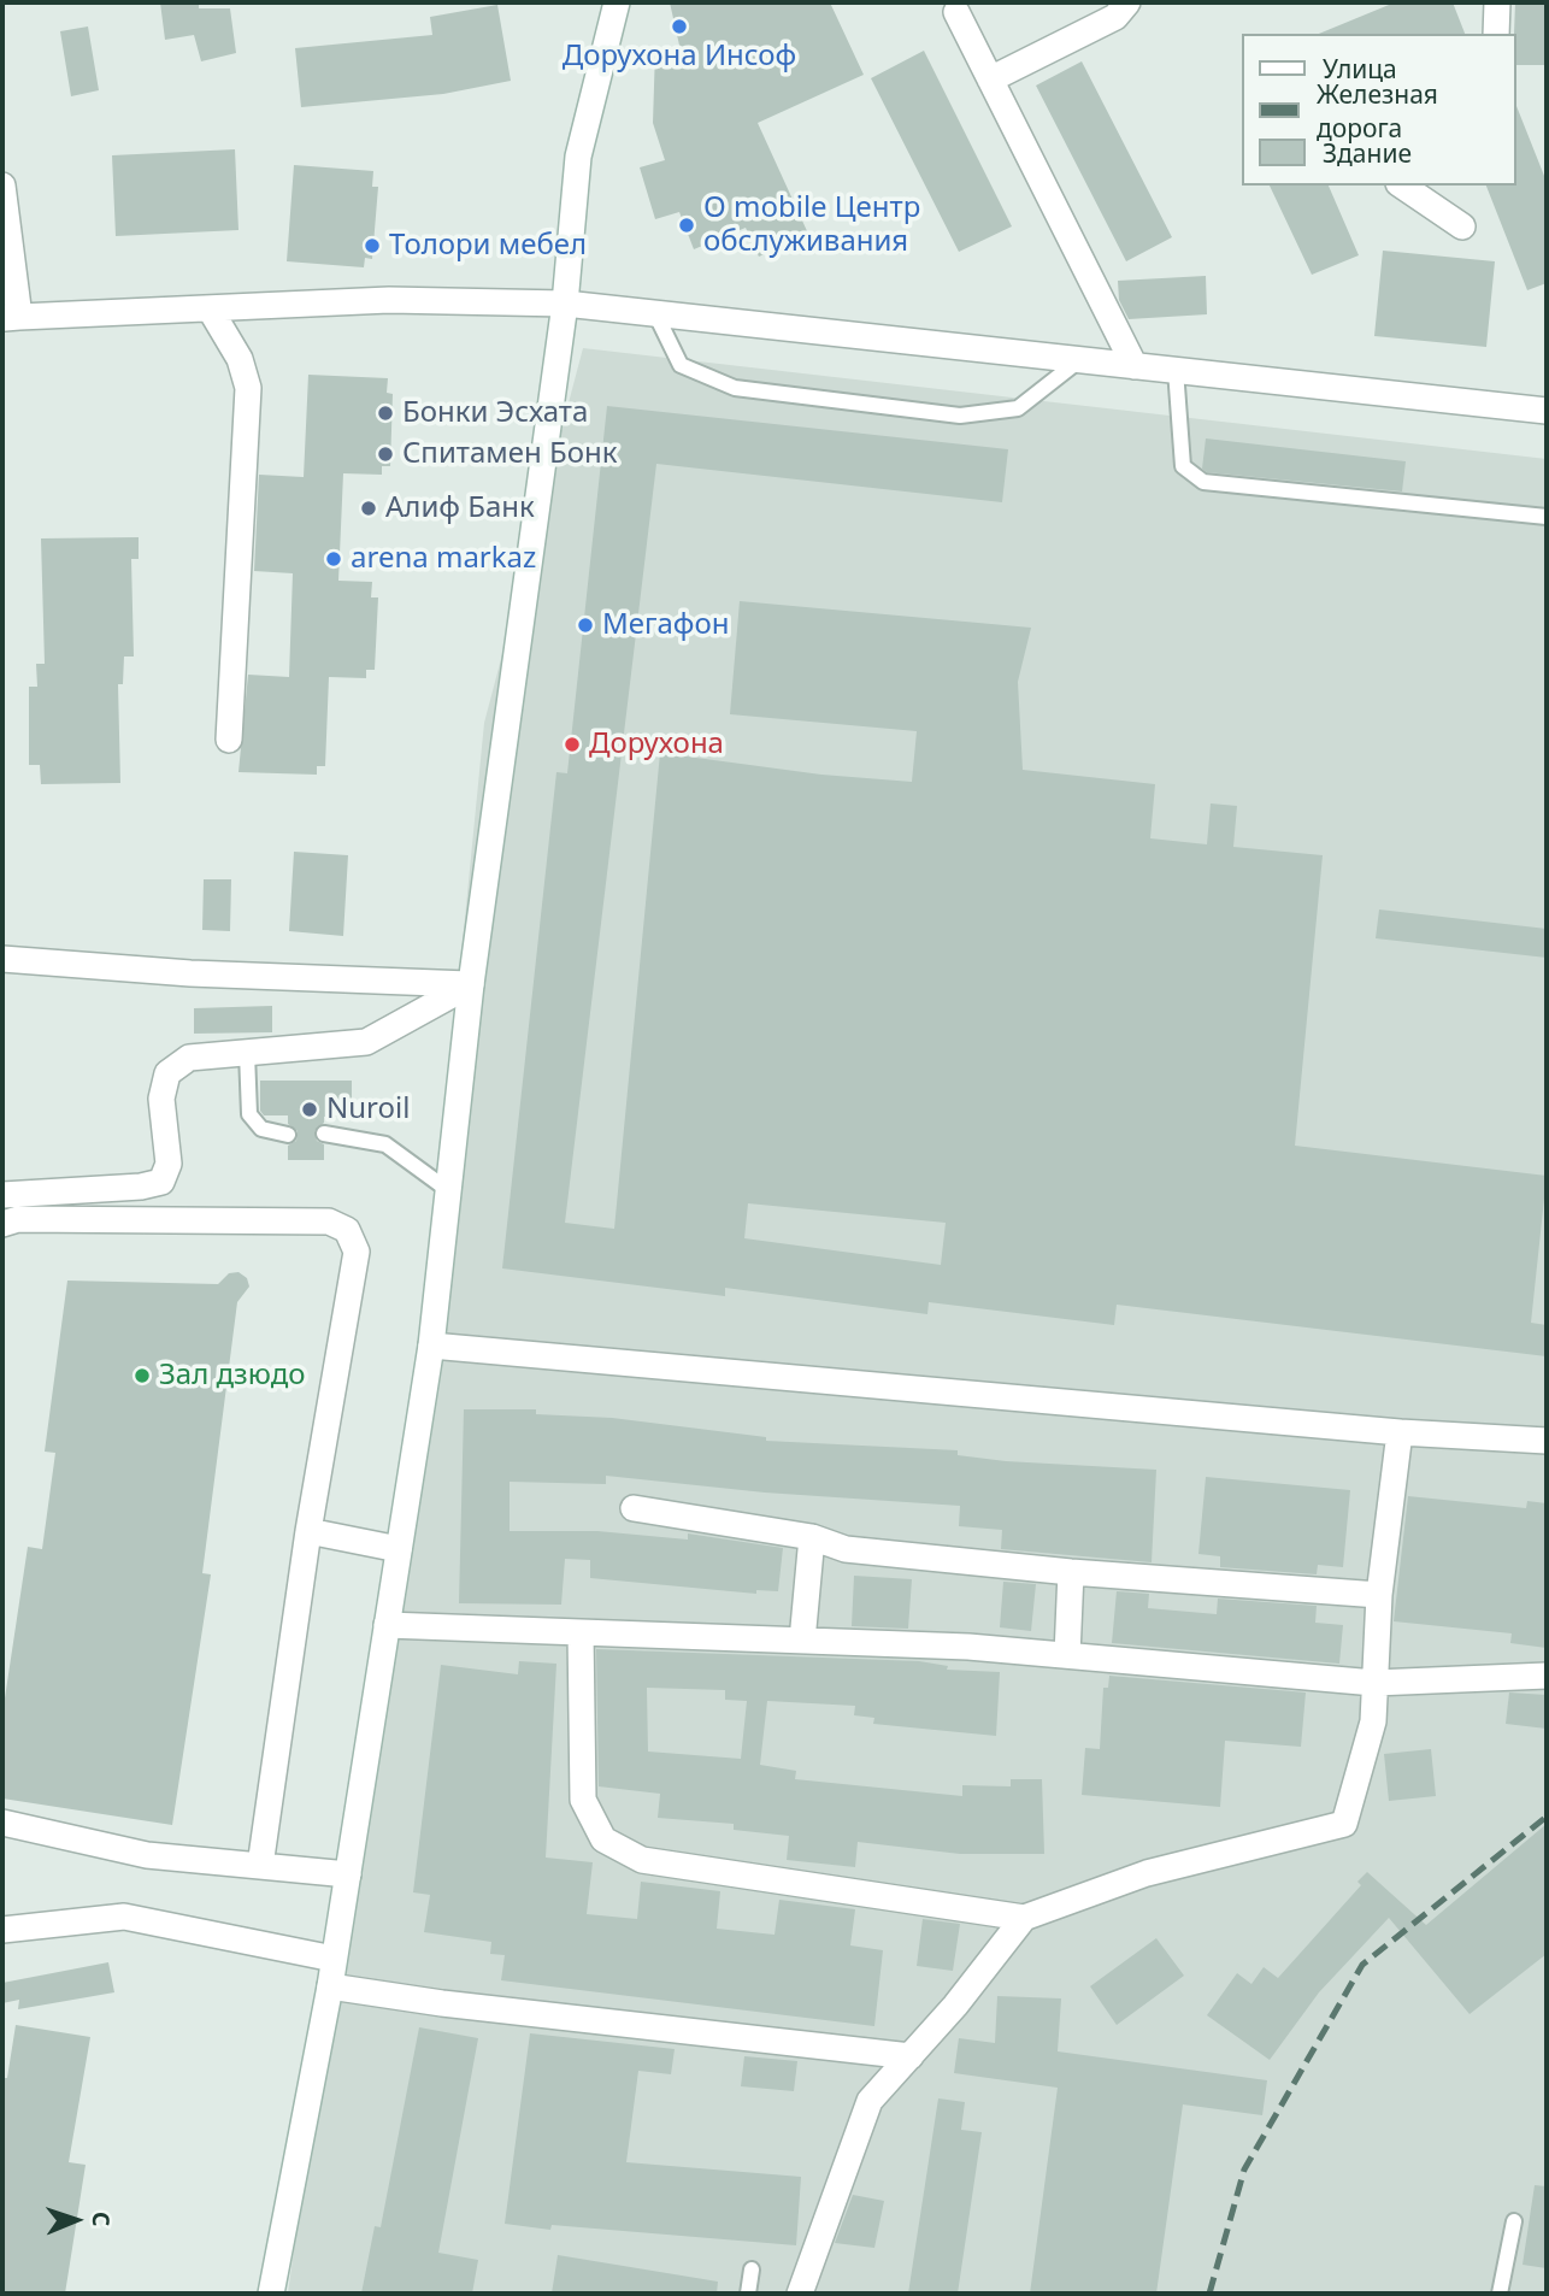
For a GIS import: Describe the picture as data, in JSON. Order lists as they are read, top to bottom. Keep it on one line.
{"places":["Дорухона Инсоф","O mobile Центр обслуживания","Толори мебел","Бонки Эсхата","Спитамен Бонк","Алиф Банк","arena markaz","Мегафон","Дорухона","Nuroil","Зал дзюдо"],"legend":["Улица","Железная дорога","Здание"],"north":"right"}
